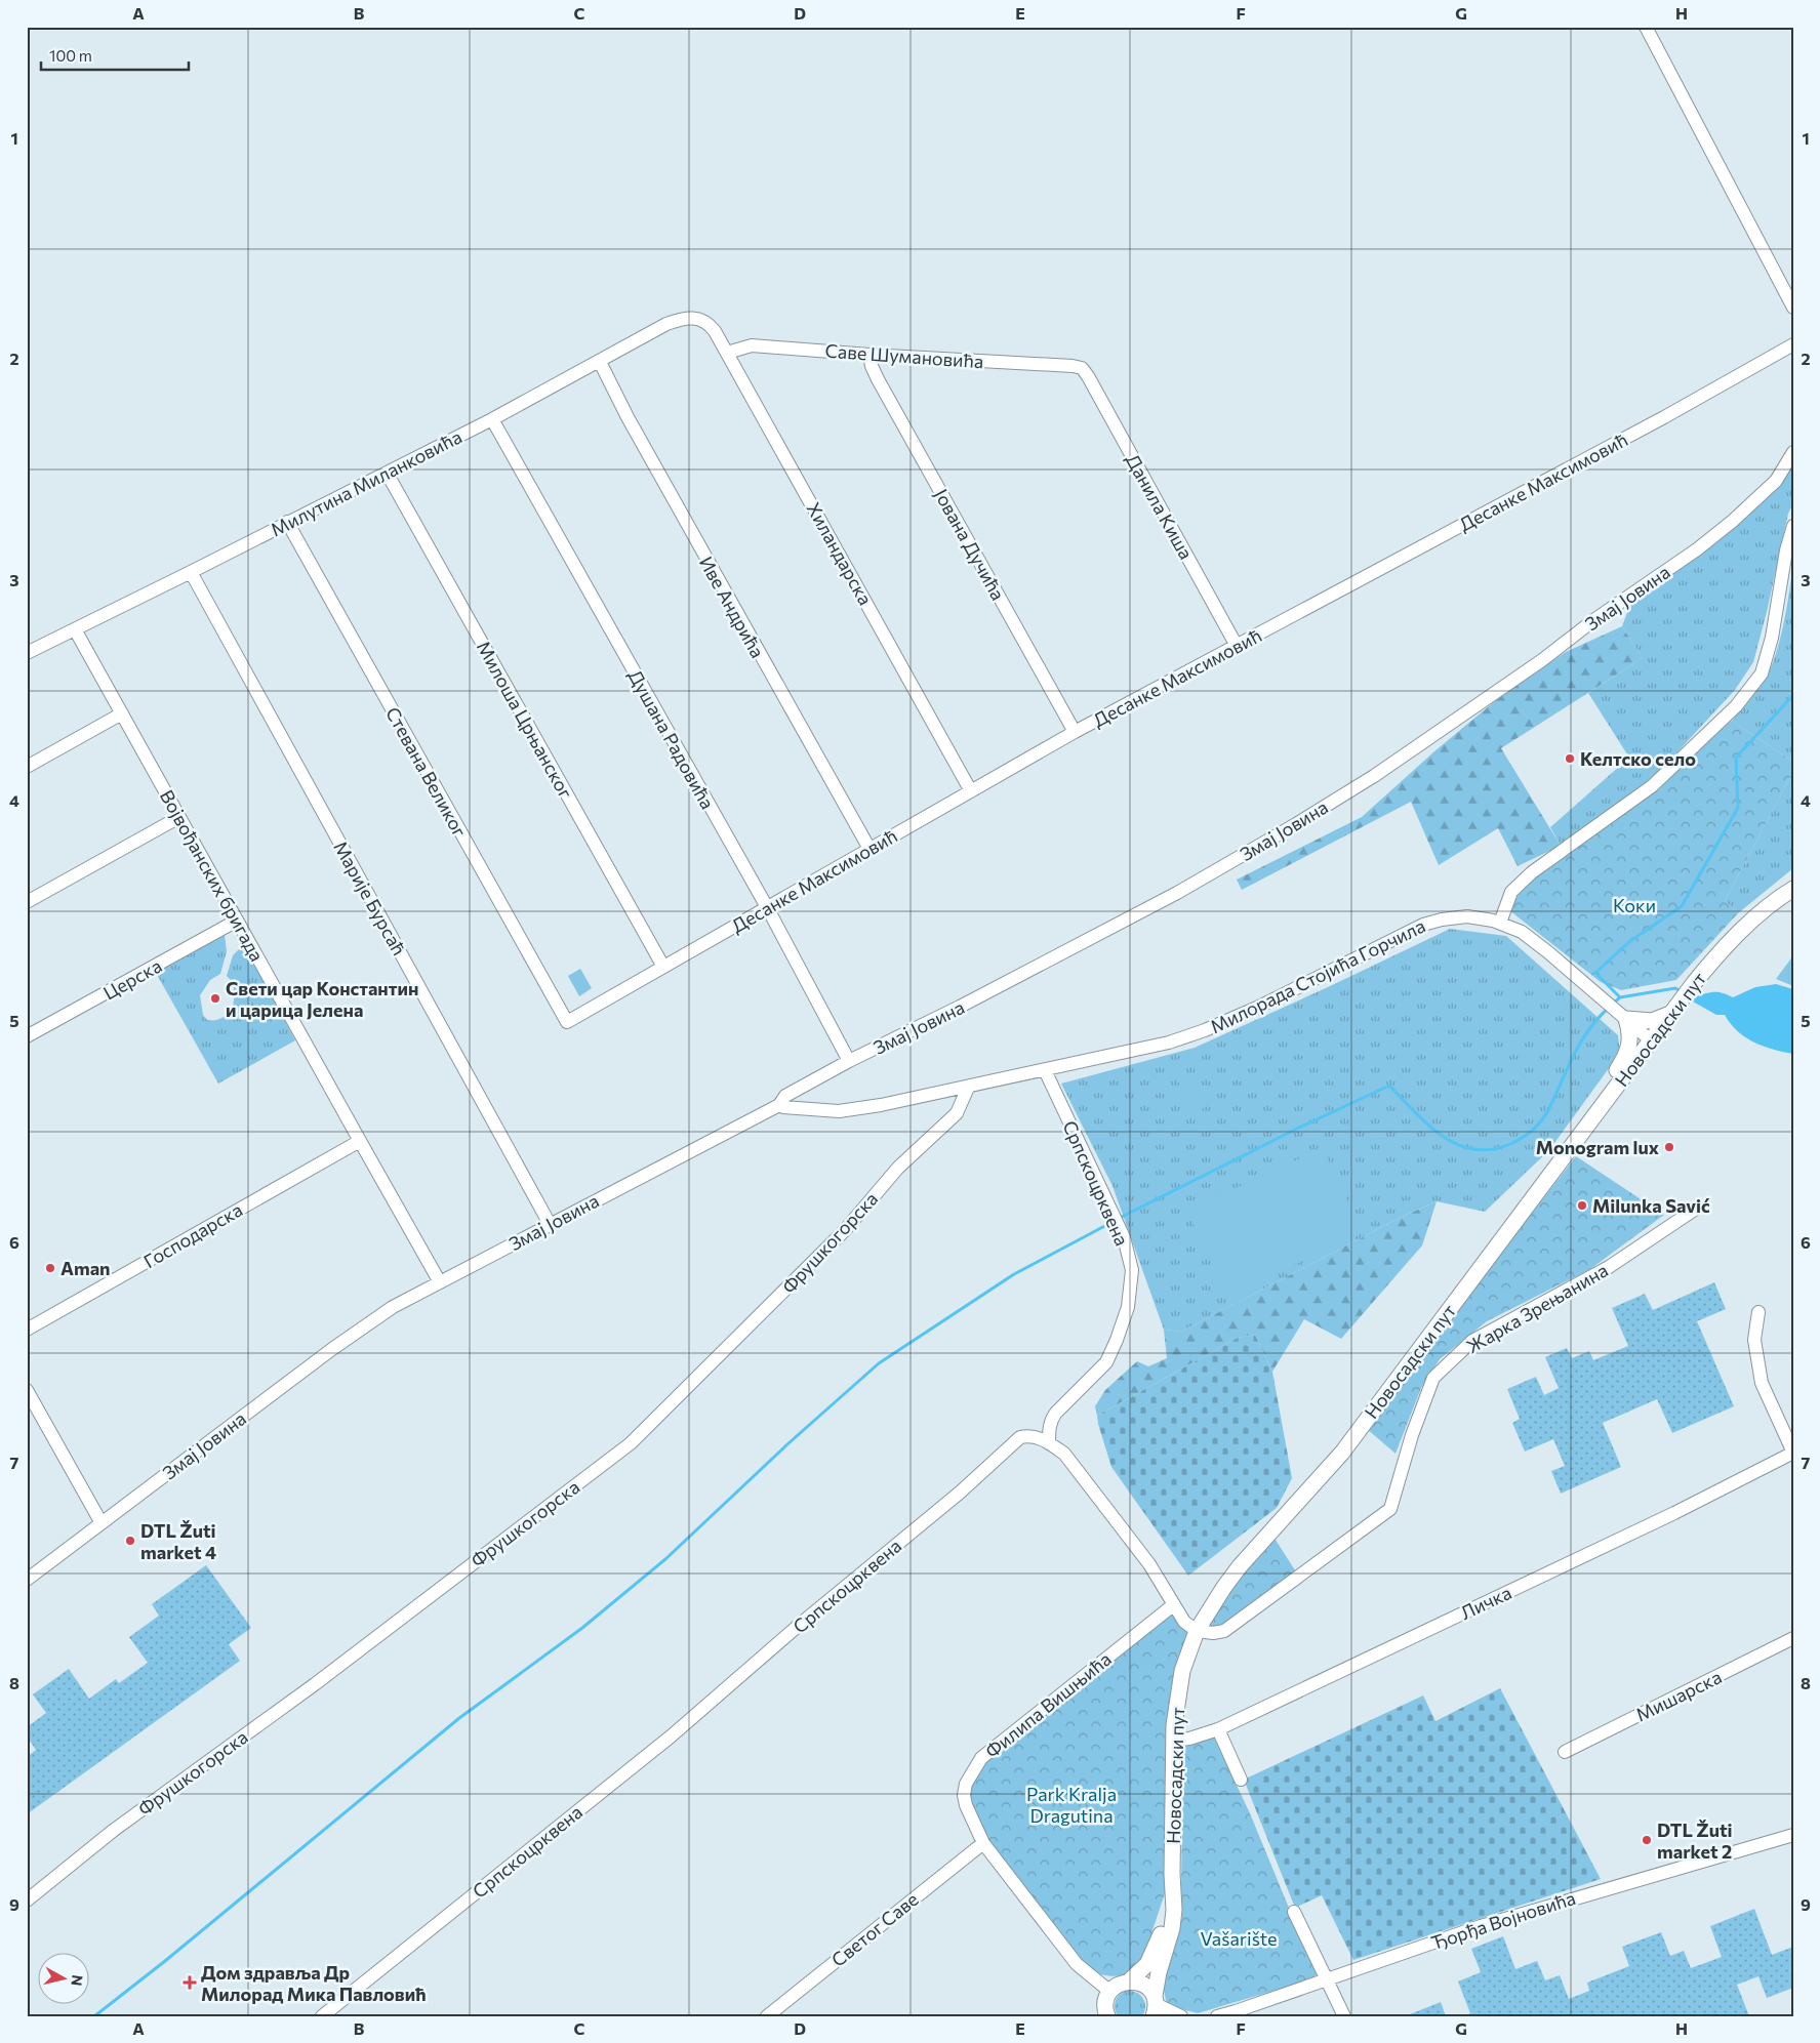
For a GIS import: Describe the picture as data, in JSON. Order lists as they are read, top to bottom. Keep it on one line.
{"streets":{"main road":["Новосадски пут"],"street":["Саве Шумановића","Десанке Максимовић","Милутина Миланковића","Данила Киша","Јована Дучића","Хиландарска","Змај Јовина","Иве Андрића","Милоша Црњанског","Душана Радовића","Стевана Великог","Војвођанских бригада","Марије Бурсаћ","Милорада Стојића Горчила","Церска","Српскоцрквена","Господарска","Фрушкогорска","Жарка Зрењанина","Личка","Мишарска","Филипа Вишњића","Ђорђа Војновића","Светог Саве"]},"crossings":[["Саве Шумановића","Данила Киша"],["Саве Шумановића","Јована Дучића"],["Саве Шумановића","Хиландарска"],["Десанке Максимовић","Данила Киша"],["Десанке Максимовић","Јована Дучића"],["Десанке Максимовић","Хиландарска"],["Десанке Максимовић","Иве Андрића"],["Десанке Максимовић","Милоша Црњанског"],["Десанке Максимовић","Душана Радовића"],["Десанке Максимовић","Стевана Великог"],["Милутина Миланковића","Хиландарска"],["Милутина Миланковића","Иве Андрића"],["Милутина Миланковића","Милоша Црњанског"],["Милутина Миланковића","Душана Радовића"],["Милутина Миланковића","Стевана Великог"],["Милутина Миланковића","Војвођанских бригада"],["Милутина Миланковића","Марије Бурсаћ"],["Змај Јовина","Душана Радовића"],["Змај Јовина","Војвођанских бригада"],["Змај Јовина","Марије Бурсаћ"],["Змај Јовина","Милорада Стојића Горчила"],["Војвођанских бригада","Церска"],["Војвођанских бригада","Господарска"],["Милорада Стојића Горчила","Новосадски пут"],["Милорада Стојића Горчила","Српскоцрквена"],["Милорада Стојића Горчила","Фрушкогорска"],["Новосадски пут","Жарка Зрењанина"],["Новосадски пут","Личка"],["Новосадски пут","Филипа Вишњића"],["Филипа Вишњића","Светог Саве"]],"parks":["Коки","Park Kralja Dragutina","Vašarište"],"places":{"other":["Келтско село","Свети цар Константин и царица Јелена","Monogram lux","Milunka Savić","Aman","DTL Žuti market 4","DTL Žuti market 2"],"health":["Дом здравља Др Милорад Мика Павловић"]},"scale_bar":"100 m","north":"right","grid":{"columns":["A","B","C","D","E","F","G","H"],"rows":["1","2","3","4","5","6","7","8","9"]}}
